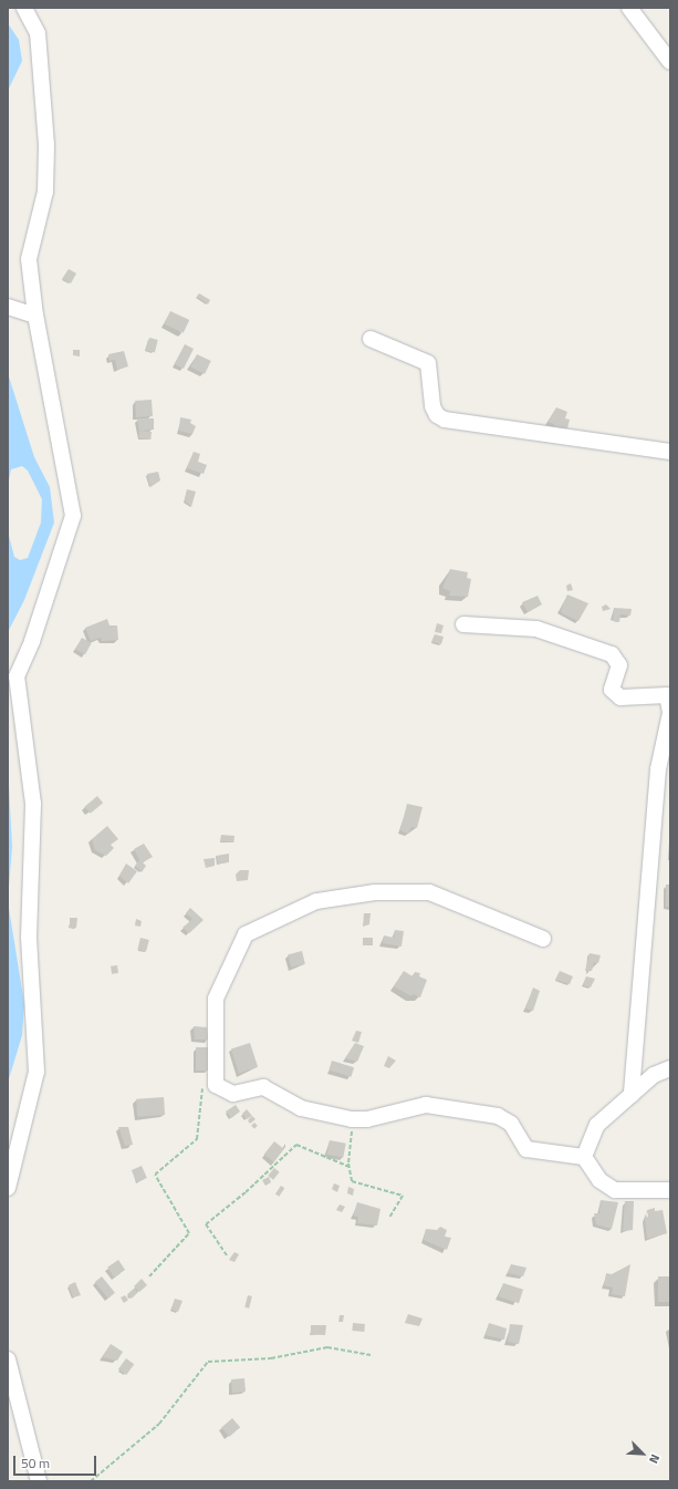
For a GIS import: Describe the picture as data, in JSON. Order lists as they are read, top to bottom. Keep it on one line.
{"scale_bar":"50 m","north":"bottom right"}
